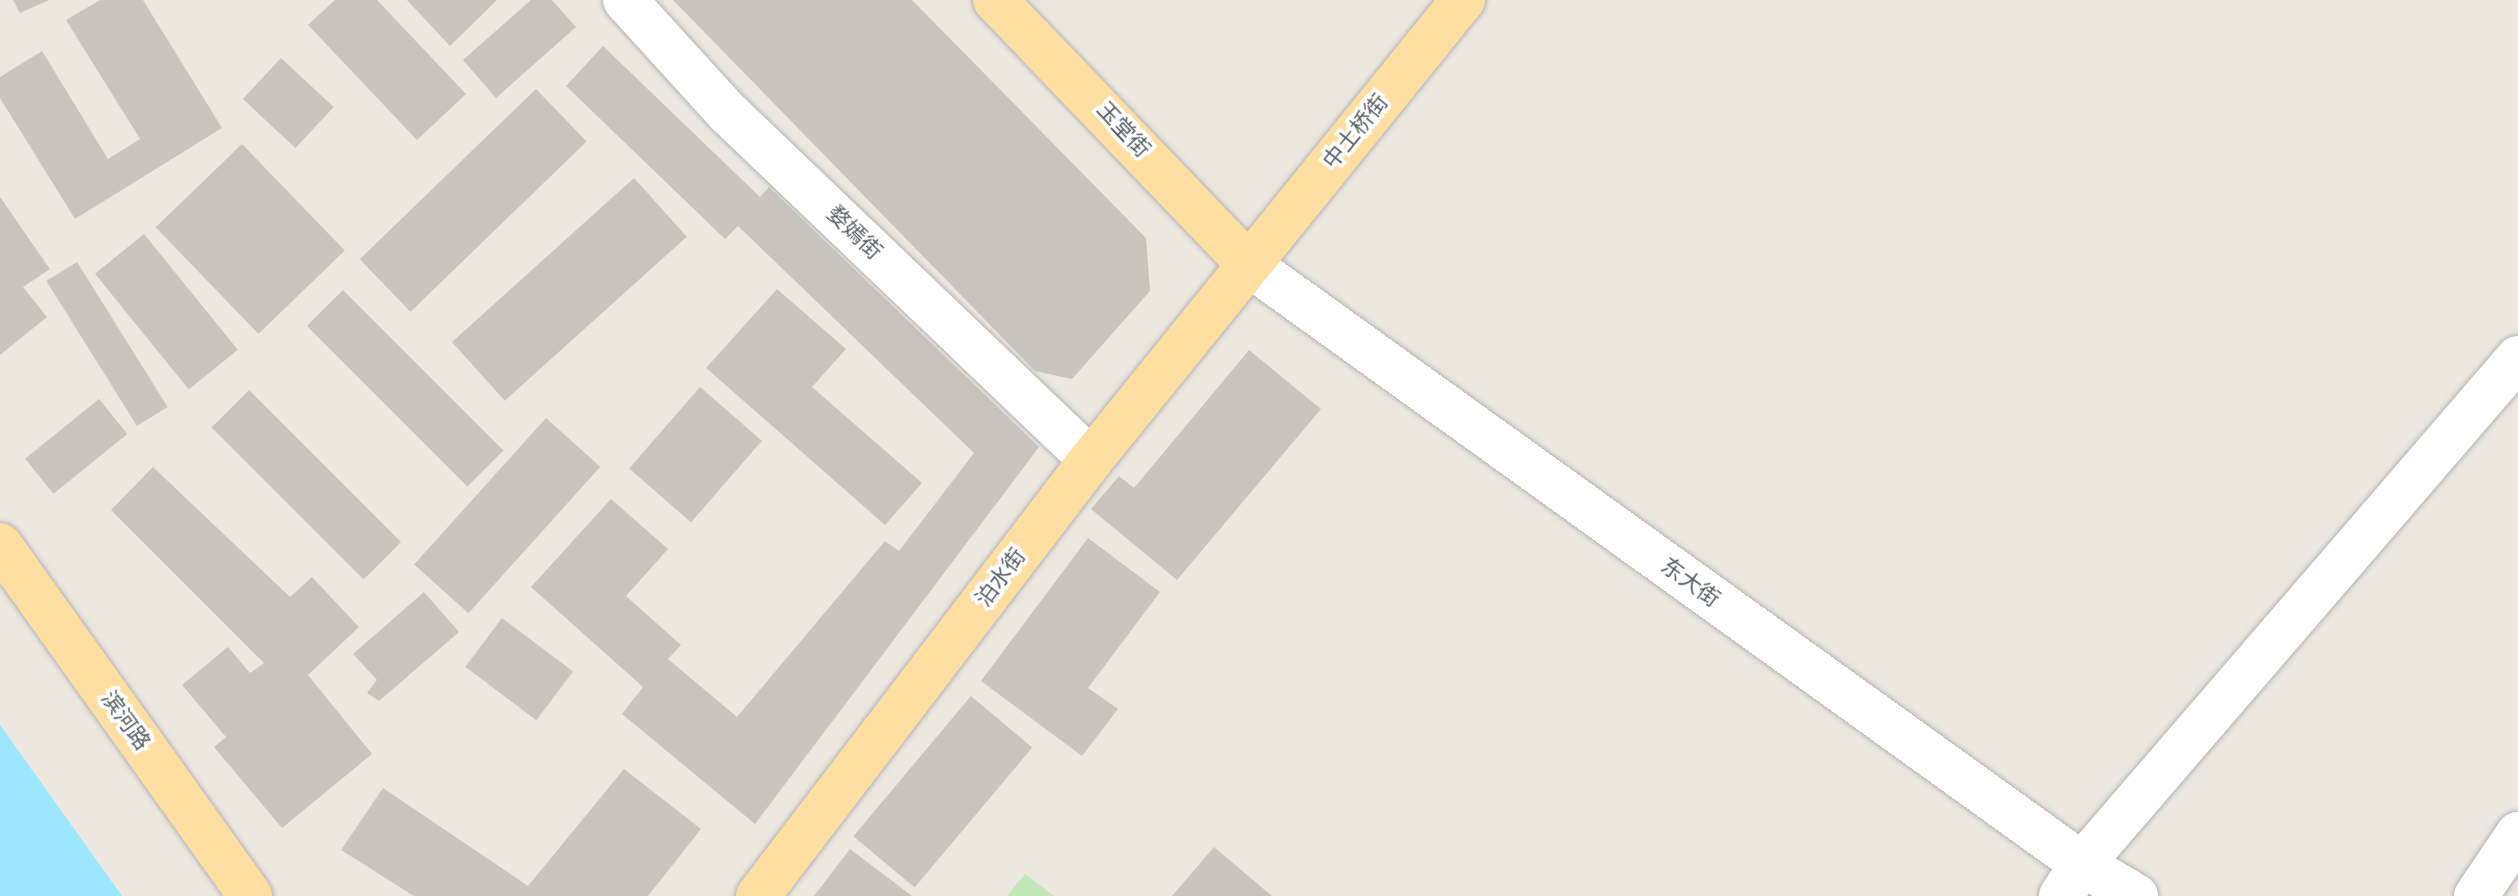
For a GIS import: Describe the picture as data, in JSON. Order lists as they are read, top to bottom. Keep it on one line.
{"streets":{"main road":["玉堂街","中土桥街","泊水街","滨河路"],"street":["婺嫣街","东大街"]},"crossings":[["玉堂街","中土桥街"],["玉堂街","泊水街"],["玉堂街","东大街"],["中土桥街","泊水街"],["中土桥街","东大街"],["婺嫣街","泊水街"],["泊水街","东大街"]]}
